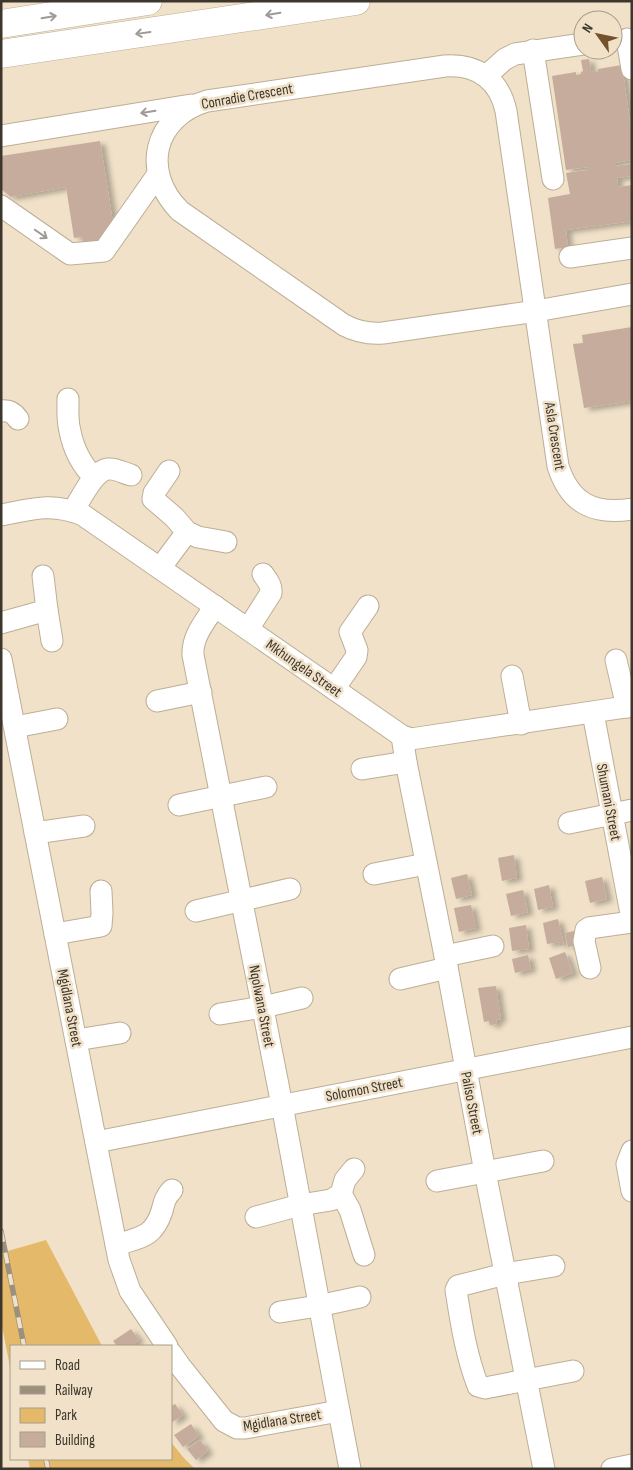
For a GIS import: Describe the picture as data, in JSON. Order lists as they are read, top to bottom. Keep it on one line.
{"streets":{"street":["Conradie Crescent","Asla Crescent","Mkhungela Street","Shumani Street","Nqolwana Street","Mgidlana Street","Solomon Street","Paliso Street"]},"crossings":[["Conradie Crescent","Asla Crescent"],["Mkhungela Street","Nqolwana Street"],["Mkhungela Street","Paliso Street"],["Nqolwana Street","Mgidlana Street"],["Nqolwana Street","Solomon Street"],["Mgidlana Street","Solomon Street"],["Solomon Street","Paliso Street"]],"legend":["Road","Railway","Park","Building"],"north":"top left"}
